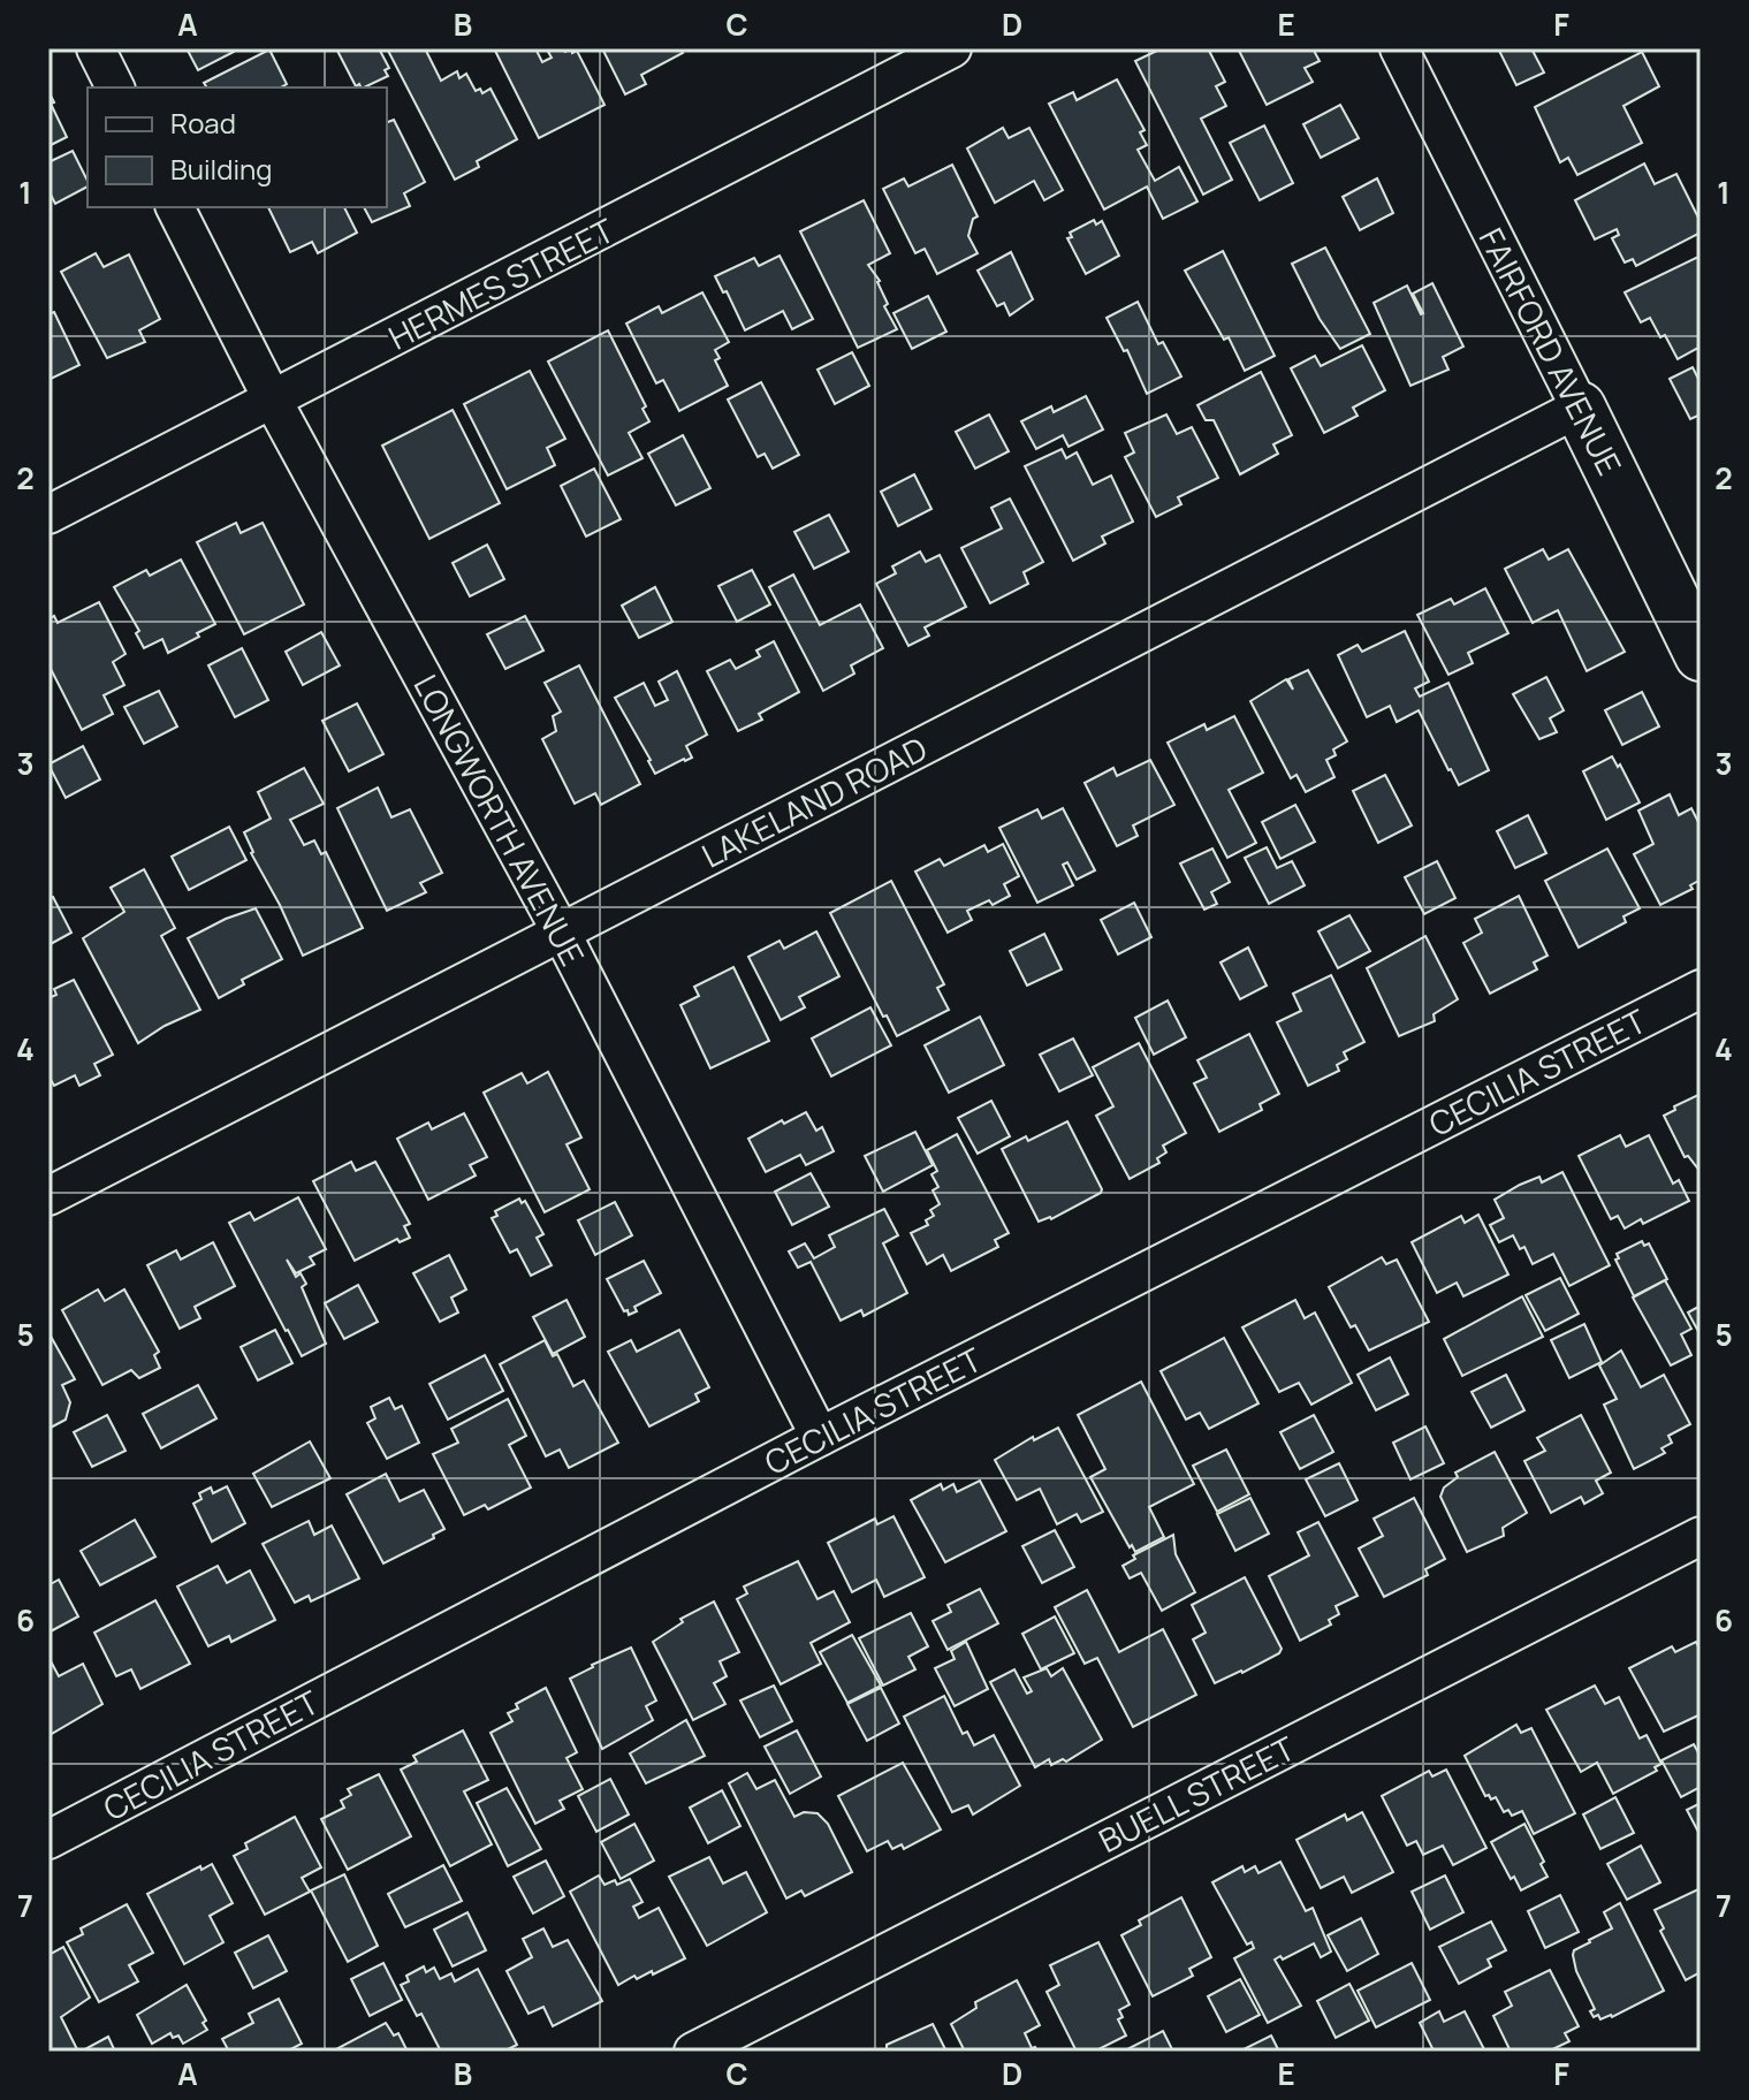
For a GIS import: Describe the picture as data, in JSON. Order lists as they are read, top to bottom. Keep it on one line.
{"streets":{"street":["HERMES STREET","FAIRFORD AVENUE","LAKELAND ROAD","LONGWORTH AVENUE","CECILIA STREET","BUELL STREET"]},"crossings":[["HERMES STREET","LONGWORTH AVENUE"],["FAIRFORD AVENUE","LAKELAND ROAD"],["LAKELAND ROAD","LONGWORTH AVENUE"],["LONGWORTH AVENUE","CECILIA STREET"]],"legend":["Road","Building"],"grid":{"columns":["A","B","C","D","E","F"],"rows":["1","2","3","4","5","6","7"]}}
